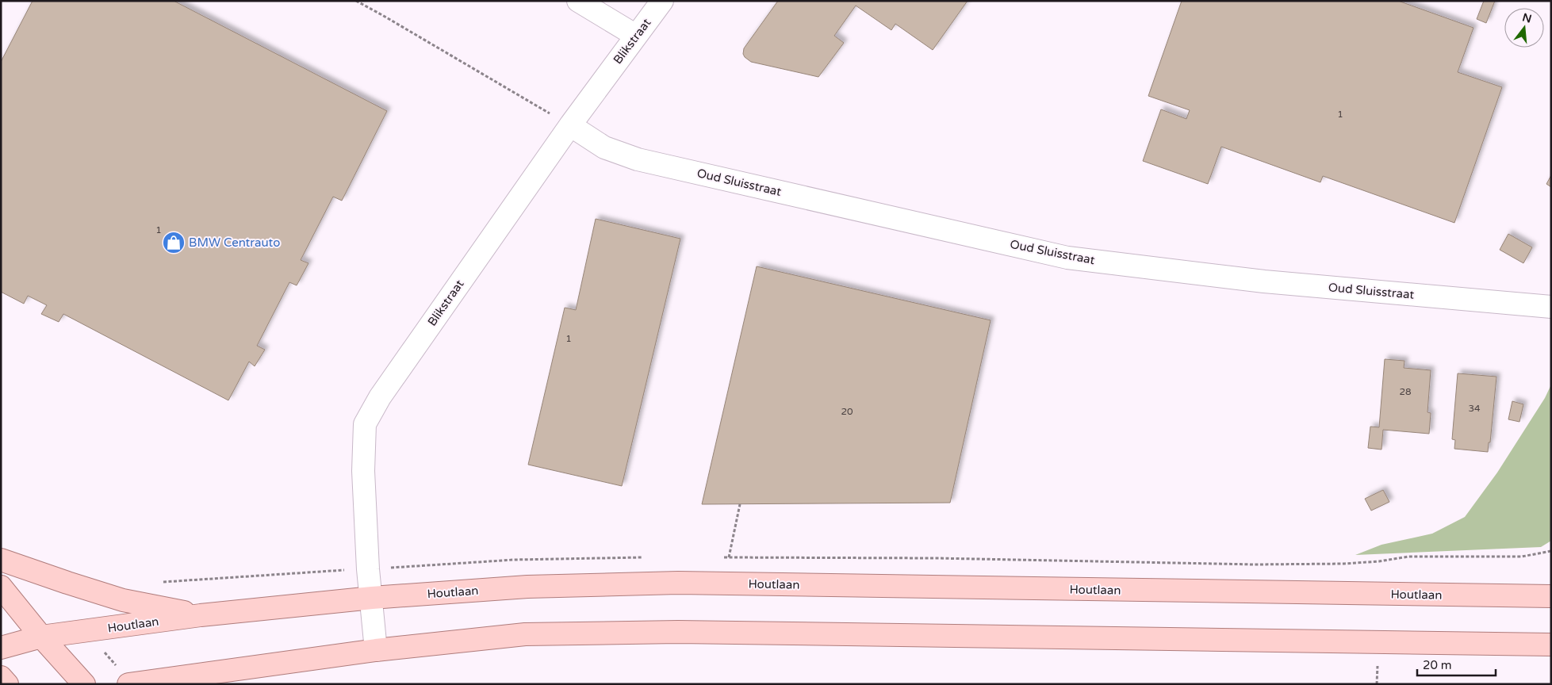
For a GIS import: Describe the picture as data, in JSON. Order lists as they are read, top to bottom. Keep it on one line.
{"streets":{"main road":["Houtlaan"],"street":["Blikstraat","Oud Sluisstraat"]},"crossings":[["Blikstraat","Oud Sluisstraat"],["Blikstraat","Houtlaan"]],"places":{"shop":["BMW Centrauto"]},"house_numbers":["1","1","1","28","34","20"],"scale_bar":"20 m","north":"top"}
